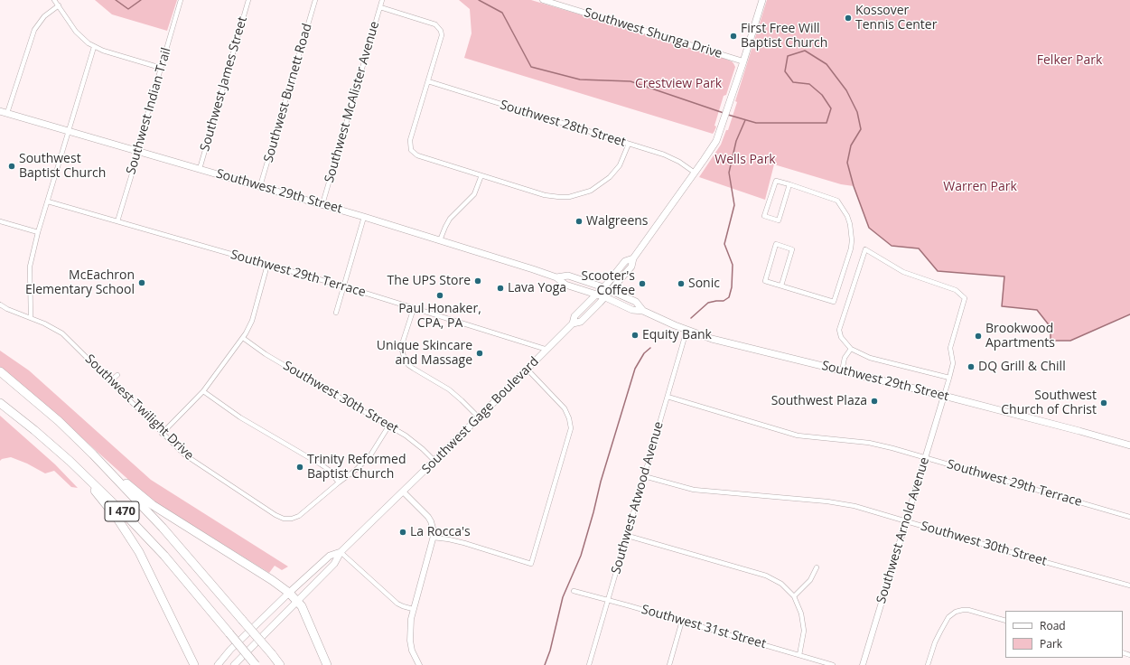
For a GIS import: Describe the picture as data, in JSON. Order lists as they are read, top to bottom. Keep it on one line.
{"streets":{"highway":["I 470"],"main road":["Southwest 29th Street","Southwest Gage Boulevard"],"street":["Southwest Shunga Drive","Southwest James Street","Southwest Burnett Road","Southwest McAlister Avenue","Southwest Indian Trail","Southwest 28th Street","Southwest 29th Terrace","Southwest 30th Street","Southwest Twilight Drive","Southwest Atwood Avenue","Southwest Arnold Avenue","Southwest 31st Street"]},"crossings":[["Southwest Shunga Drive","Southwest Gage Boulevard"],["Southwest James Street","Southwest 29th Street"],["Southwest Burnett Road","Southwest 29th Street"],["Southwest McAlister Avenue","Southwest 29th Street"],["Southwest Indian Trail","Southwest 29th Street"],["Southwest Indian Trail","Southwest 29th Terrace"],["Southwest 28th Street","Southwest Gage Boulevard"],["Southwest 29th Street","Southwest Gage Boulevard"],["Southwest 29th Street","Southwest Atwood Avenue"],["Southwest 29th Street","Southwest Arnold Avenue"],["Southwest 29th Terrace","Southwest Gage Boulevard"],["Southwest 29th Terrace","Southwest Atwood Avenue"],["Southwest 29th Terrace","Southwest Arnold Avenue"],["Southwest 30th Street","Southwest Twilight Drive"],["Southwest 30th Street","Southwest Gage Boulevard"],["Southwest 30th Street","Southwest Atwood Avenue"],["Southwest 30th Street","Southwest Arnold Avenue"],["Southwest Atwood Avenue","Southwest 31st Street"]],"parks":["Felker Park","Crestview Park","Wells Park","Warren Park"],"places":["Kossover Tennis Center","First Free Will Baptist Church","Southwest Baptist Church","Walgreens","The UPS Store","McEachron Elementary School","Scooter's Coffee","Sonic","Lava Yoga","Paul Honaker, CPA, PA","Equity Bank","Brookwood Apartments","Unique Skincare and Massage","DQ Grill & Chill","Southwest Plaza","Southwest Church of Christ","Trinity Reformed Baptist Church","La Rocca's"],"legend":["Road","Park"]}
